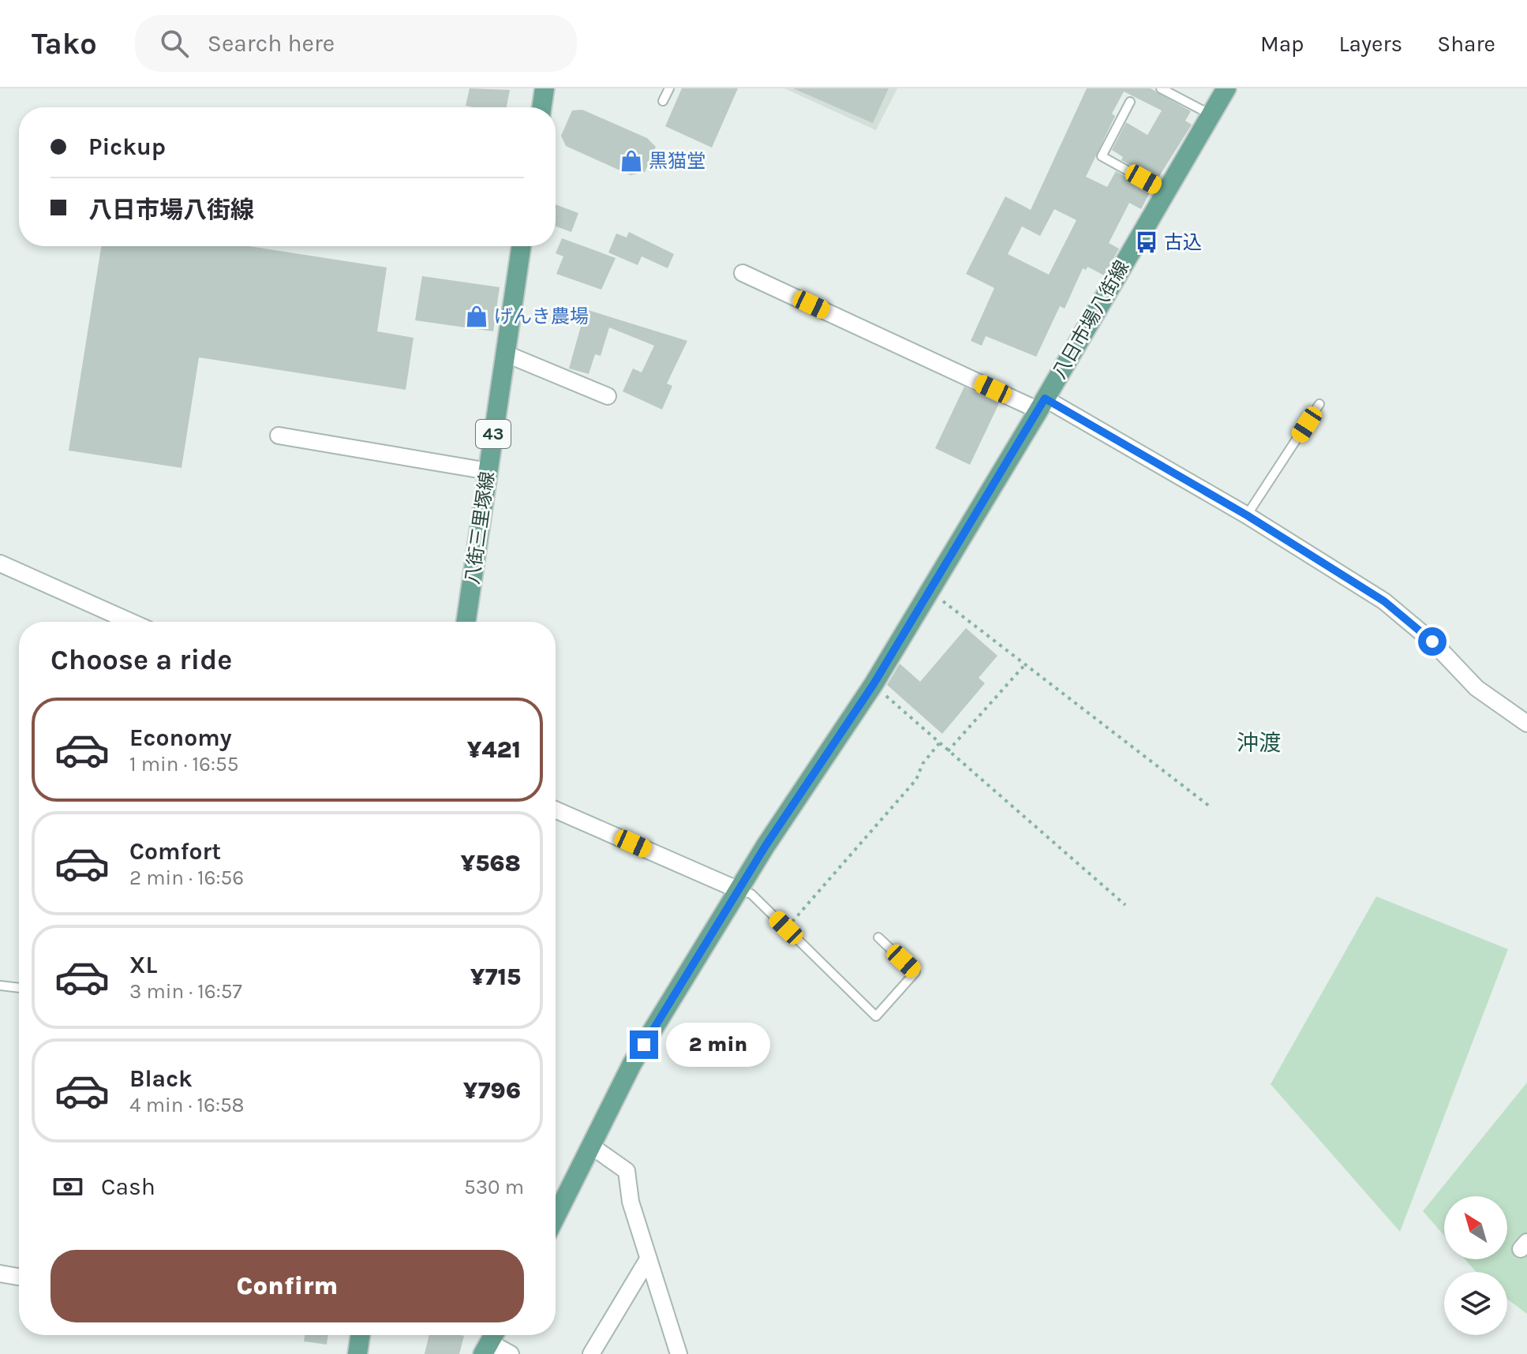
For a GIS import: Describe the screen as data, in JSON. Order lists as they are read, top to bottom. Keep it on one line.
{"streets":{"main road":["八日市場八街線","43","八街三里塚線"]},"districts":["沖渡"],"places":{"shop":["黒猫堂","げんき農場"],"bus stop":["古込"]},"north":"top left","page":{"header":"Tako","search":"Search here","nav":["Map","Layers","Share"],"banner":["Pickup","八日市場八街線"],"heading":"Choose a ride","list":[{"name":"Economy","note":"1 min · 16:55","value":"¥421"},{"name":"Comfort","note":"2 min · 16:56","value":"¥568"},{"name":"XL","note":"3 min · 16:57","value":"¥715"},{"name":"Black","note":"4 min · 16:58","value":"¥796"}],"bubble":"2 min","pay":["Cash","530 m"],"buttons":"Confirm"}}
